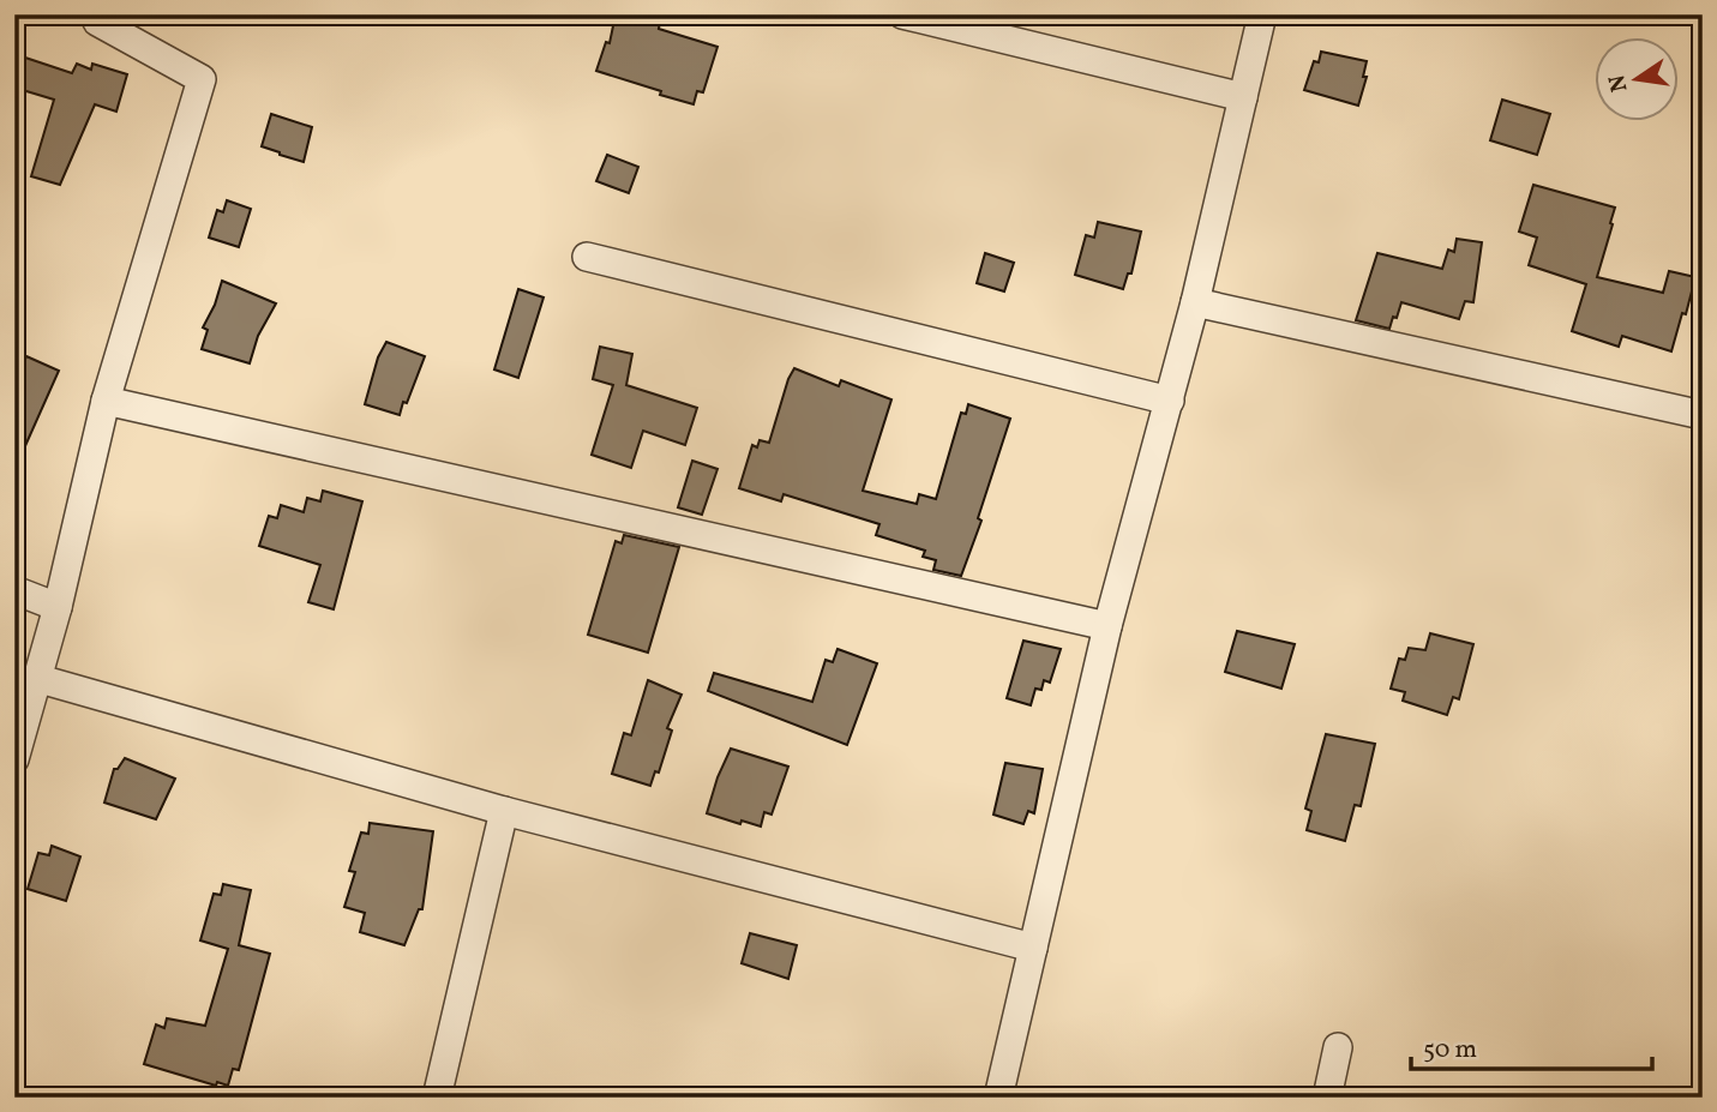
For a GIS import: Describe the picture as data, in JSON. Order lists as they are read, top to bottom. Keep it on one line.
{"scale_bar":"50 m","north":"left"}
